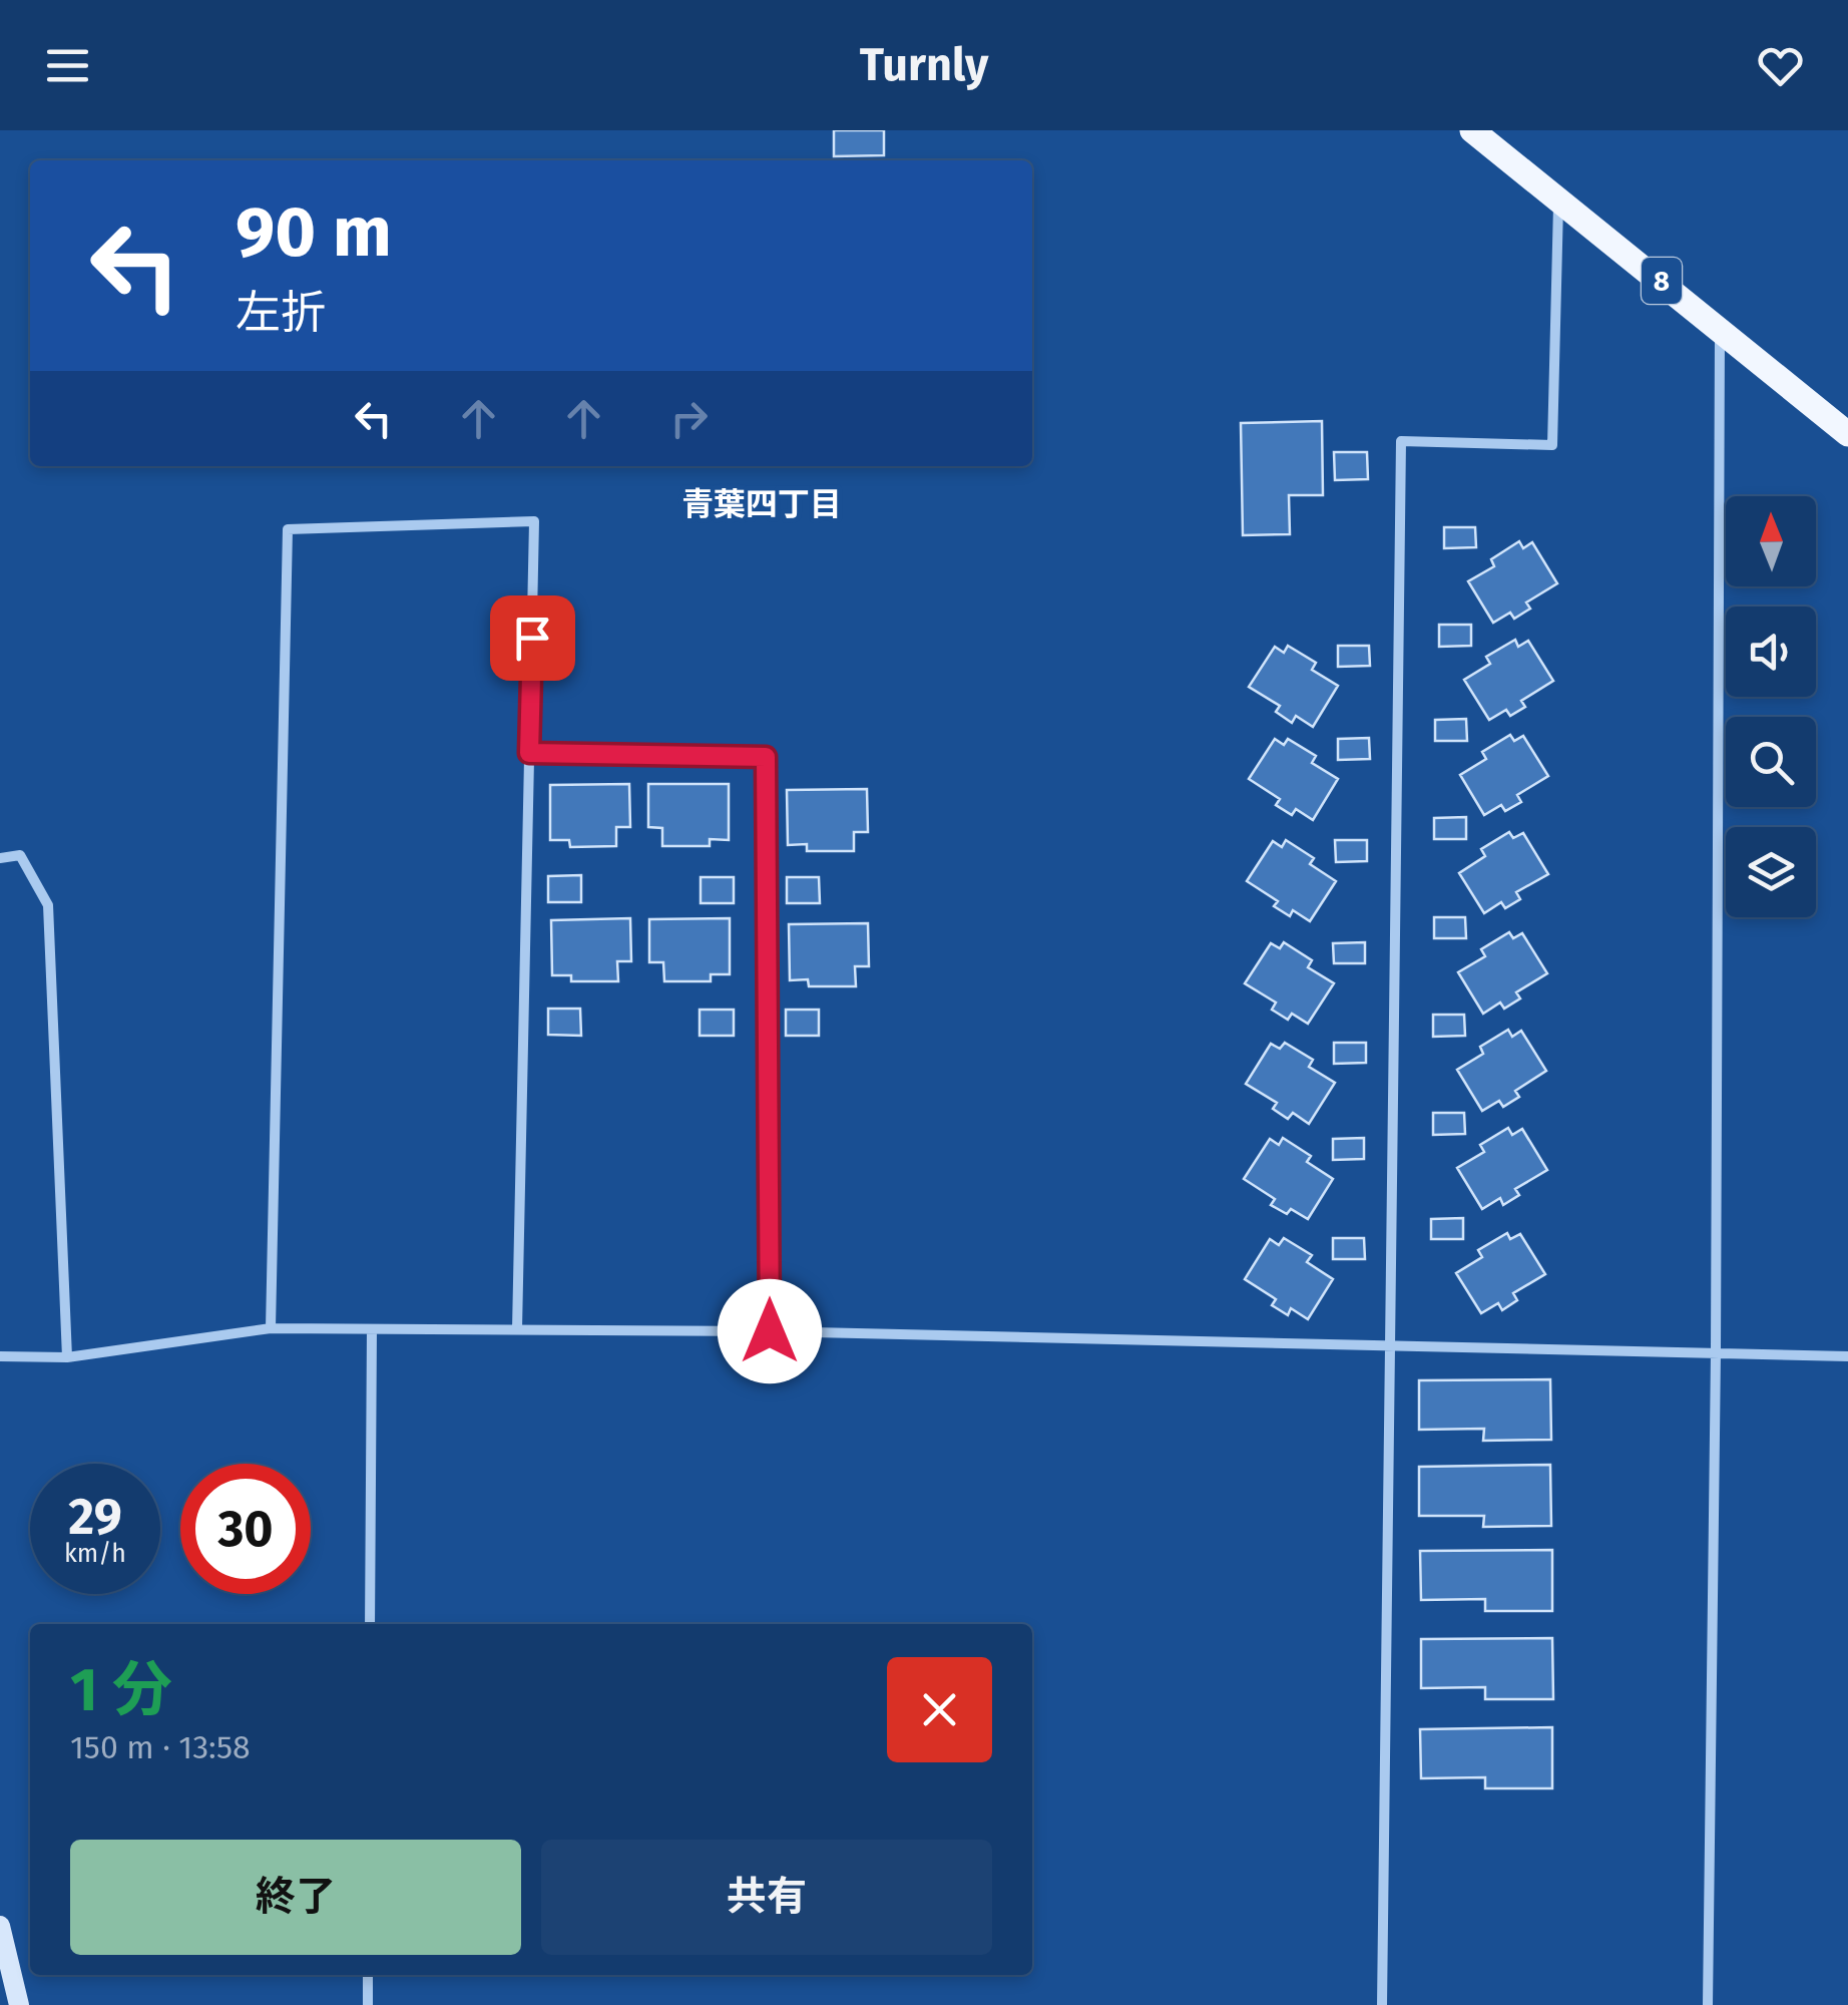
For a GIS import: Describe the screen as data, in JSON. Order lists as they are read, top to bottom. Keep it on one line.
{"streets":{"main road":["8"]},"districts":["青葉四丁目"],"north":"top","page":{"header":"Turnly","turn":["90 m","左折"],"speed":"29 km/h","limit":"30","heading":["1 分","150 m · 13:58"],"buttons":["終了","共有"]}}
